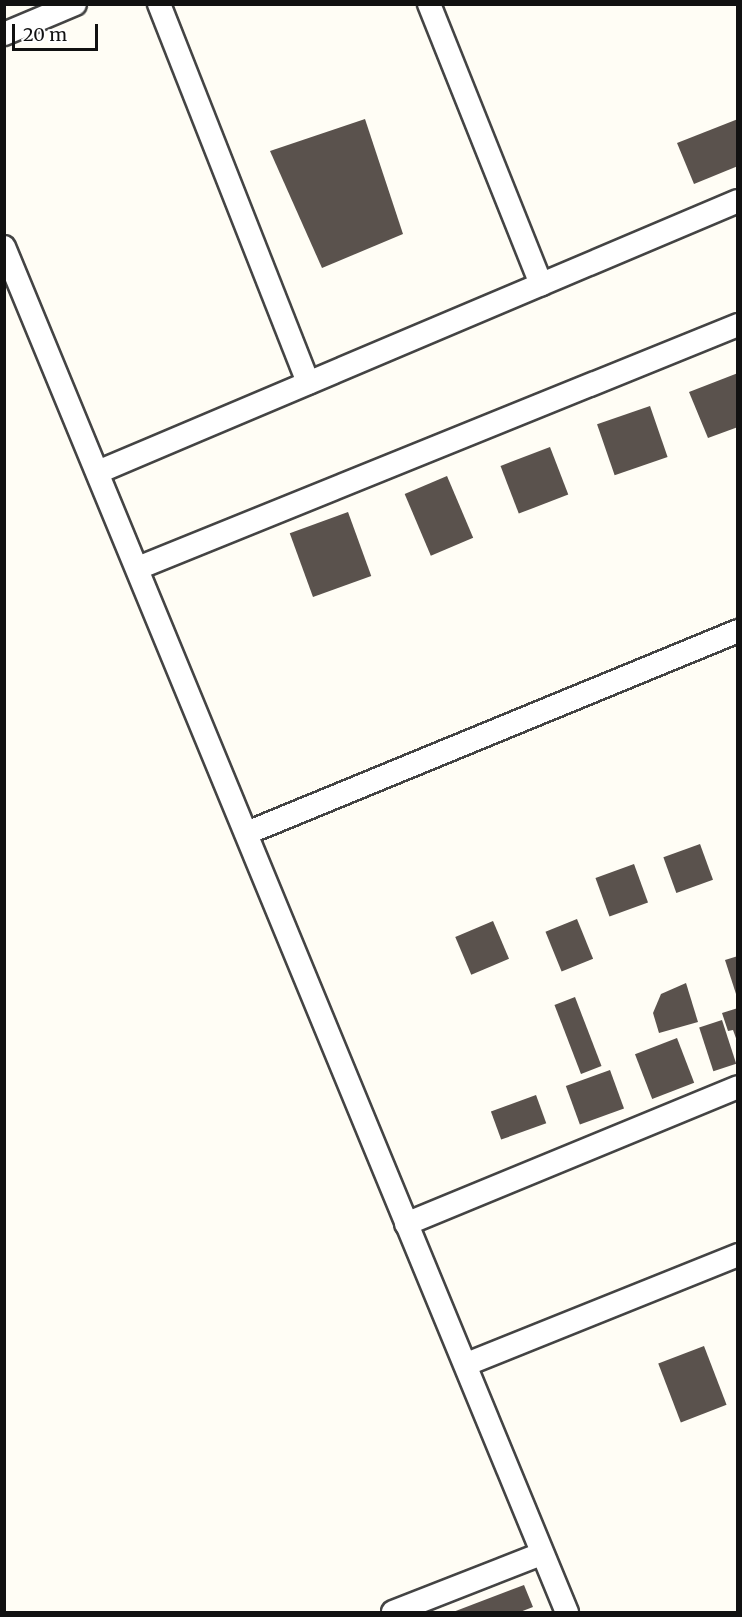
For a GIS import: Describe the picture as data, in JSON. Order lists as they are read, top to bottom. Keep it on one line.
{"scale_bar":"20 m"}
